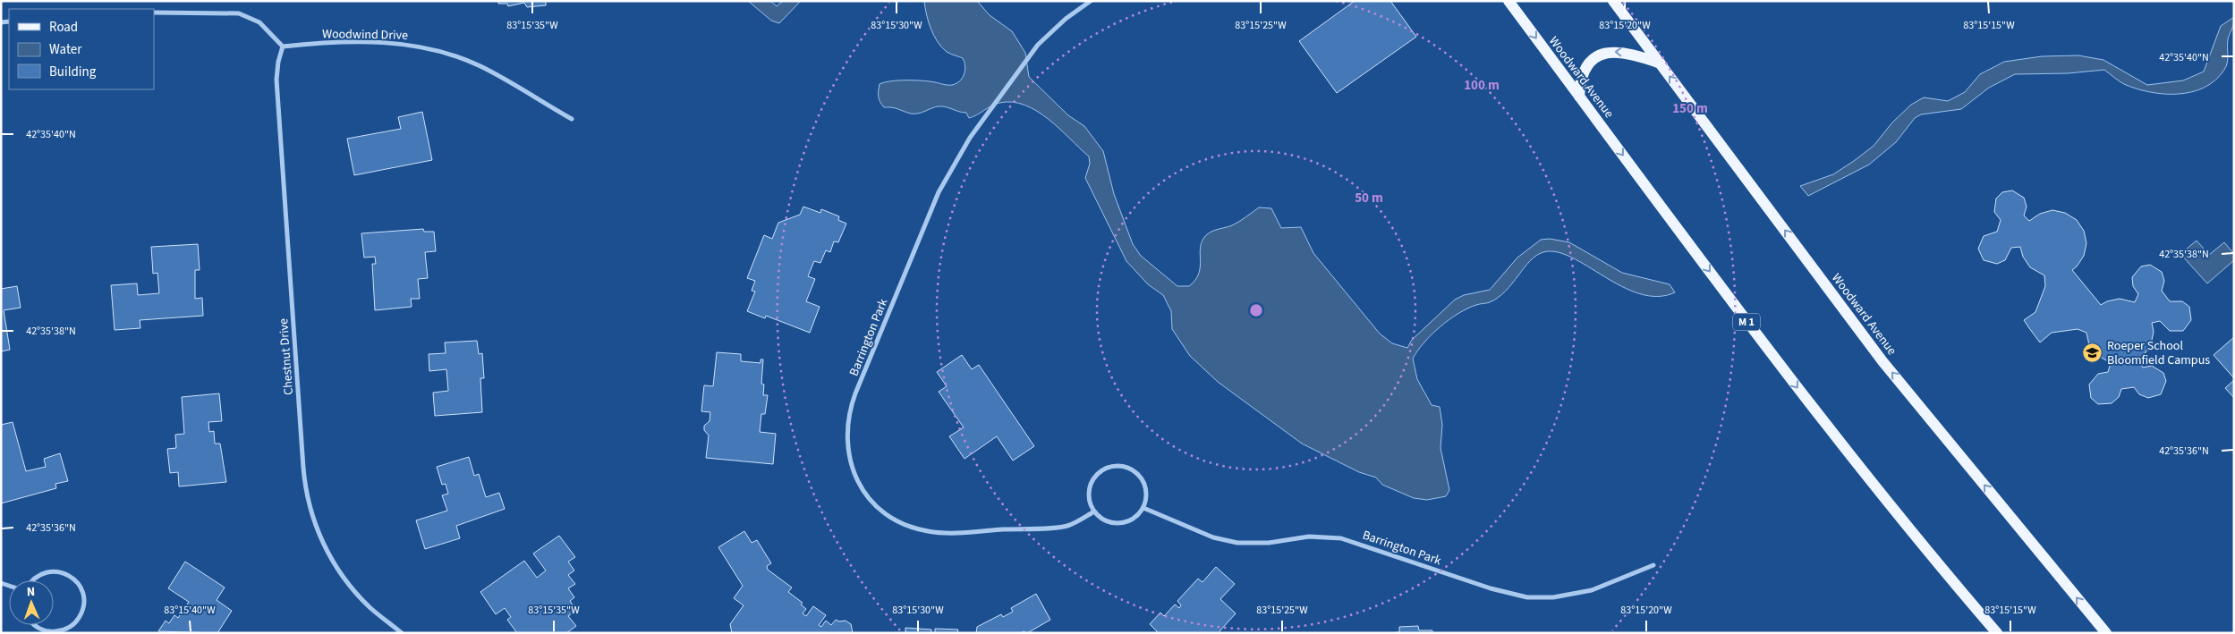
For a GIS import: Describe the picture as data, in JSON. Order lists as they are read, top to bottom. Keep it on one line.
{"streets":{"main road":["Woodward Avenue","M 1"],"street":["Woodwind Drive","Barrington Park","Chestnut Drive"]},"crossings":[["Woodwind Drive","Chestnut Drive"]],"places":{"school or university":["Roeper School Bloomfield Campus"]},"legend":["Road","Water","Building"],"north":"top","coordinates":["83°15'35\"W","83°15'30\"W","83°15'25\"W","83°15'20\"W","83°15'15\"W","42°35'40\"N","42°35'38\"N","42°35'36\"N","83°15'40\"W"],"rings":["100 m","150 m","50 m"]}
